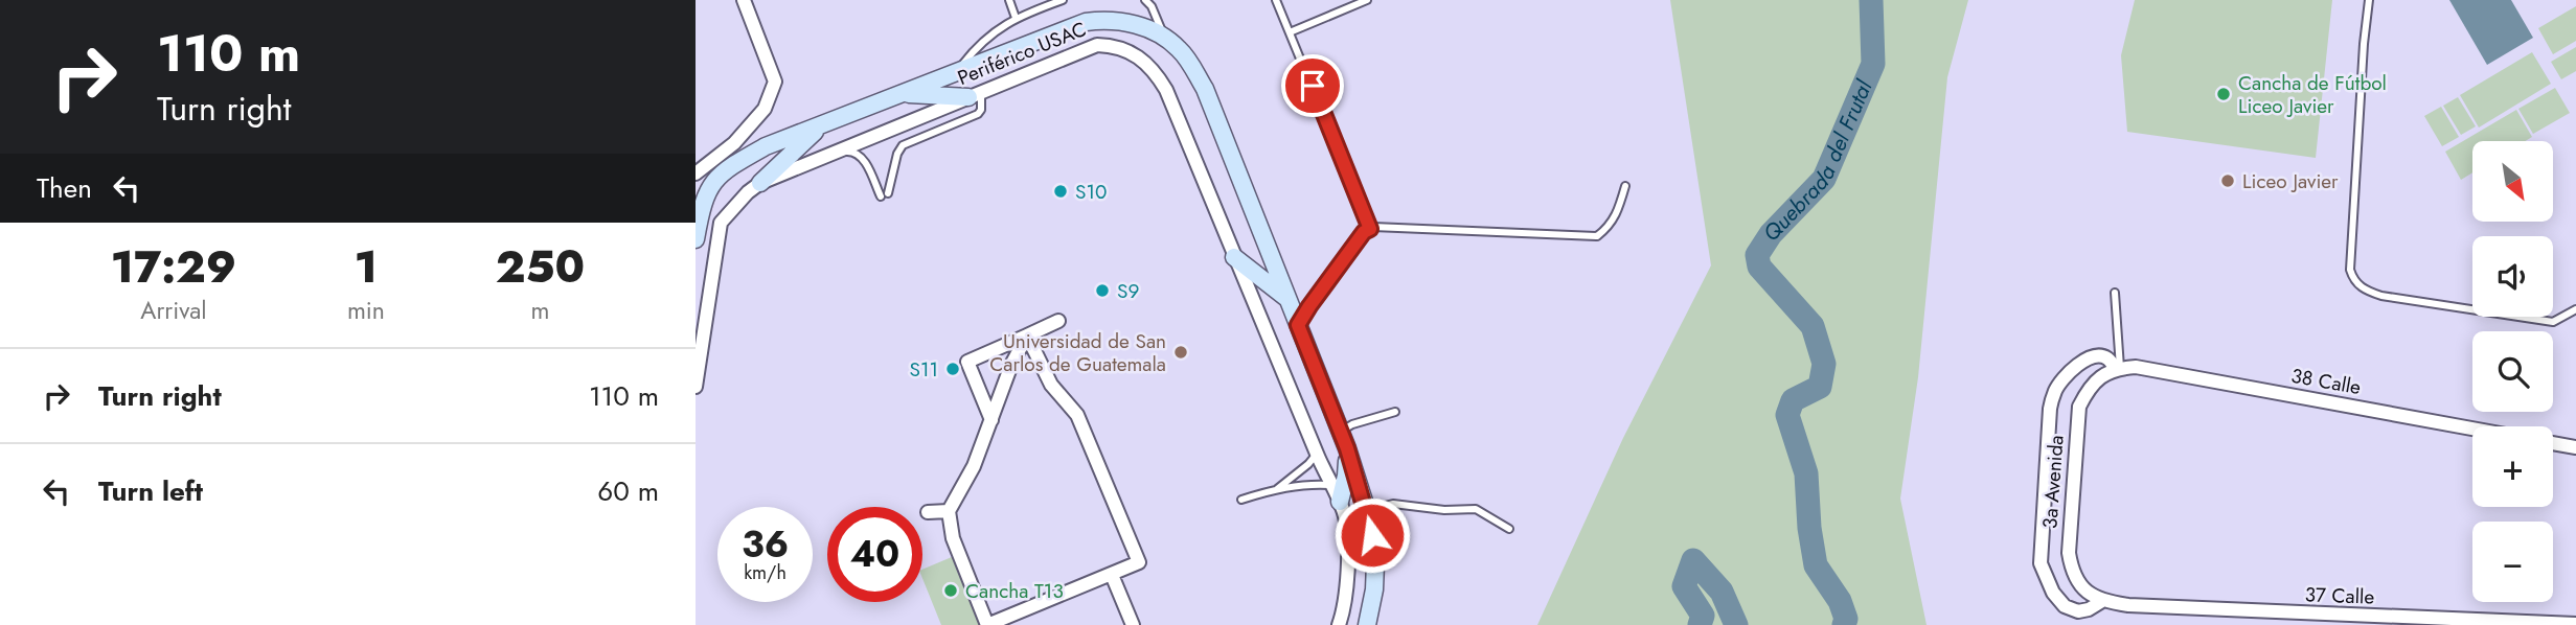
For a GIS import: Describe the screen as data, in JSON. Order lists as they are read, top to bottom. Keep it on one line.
{"streets":{"street":["Periférico USAC","38 Calle","3a Avenida","37 Calle"]},"crossings":[["38 Calle","3a Avenida"],["38 Calle","37 Calle"],["3a Avenida","37 Calle"]],"water":["Quebrada del Frutal"],"places":["Cancha de Fútbol Liceo Javier","Liceo Javier","S10","S9","Universidad de San Carlos de Guatemala","S11","Cancha T13"],"north":"bottom right","page":{"turn":["110 m","Turn right"],"map_buttons":["+","−"],"then":"Then","eta":["17:29","Arrival","1","min","250","m"],"list":[{"name":"Turn right","value":"110 m"},{"name":"Turn left","value":"60 m"}],"speed":"36 km/h","limit":"40"}}
